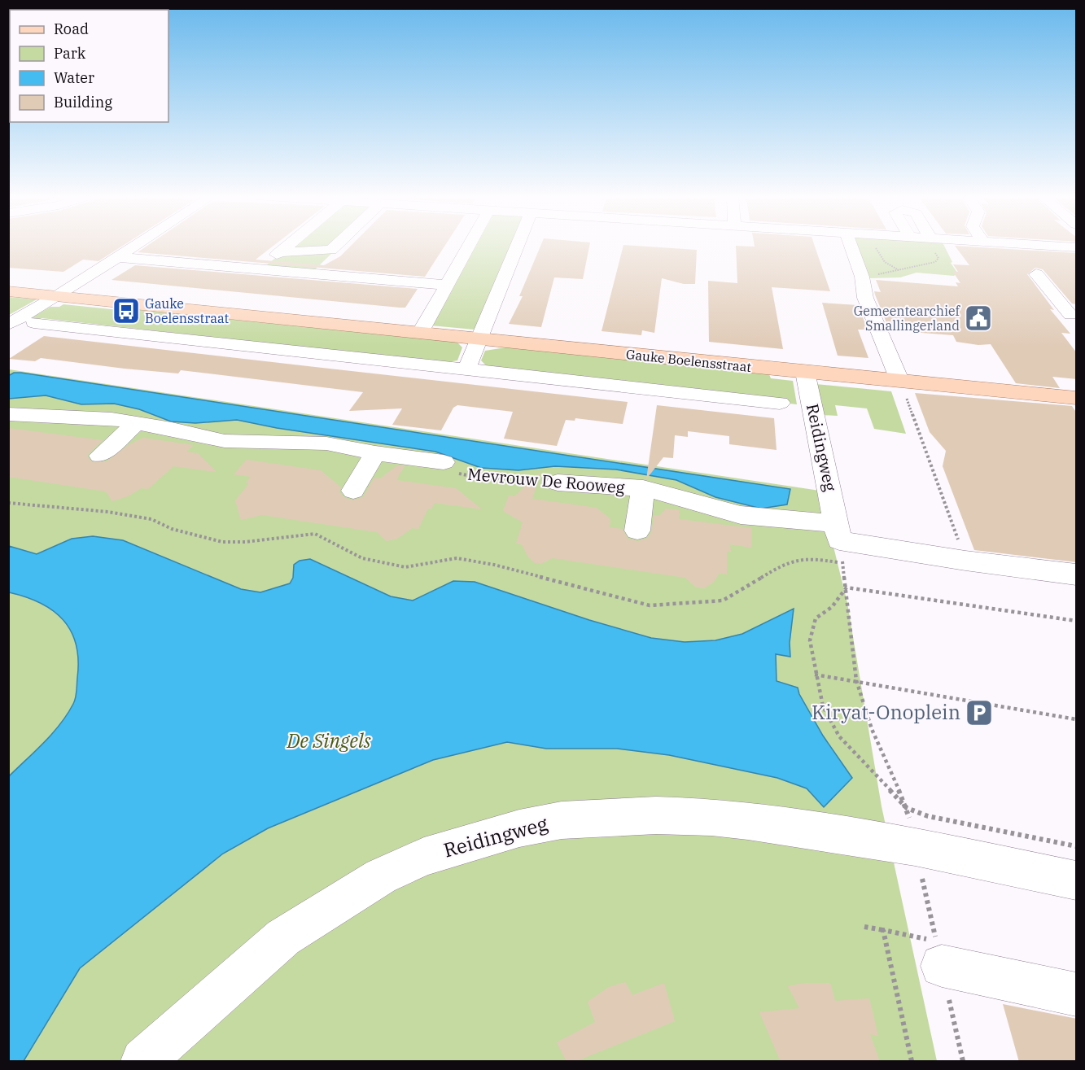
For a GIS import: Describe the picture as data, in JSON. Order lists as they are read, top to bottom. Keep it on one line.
{"streets":{"main road":["Gauke Boelensstraat"],"street":["Reidingweg","Mevrouw De Rooweg"]},"crossings":[["Gauke Boelensstraat","Reidingweg"],["Reidingweg","Mevrouw De Rooweg"]],"parks":["De Singels"],"places":{"bus stop":["Gauke Boelensstraat"],"public building":["Gemeentearchief Smallingerland"],"parking":["Kiryat-Onoplein"]},"legend":["Road","Park","Water","Building"]}
